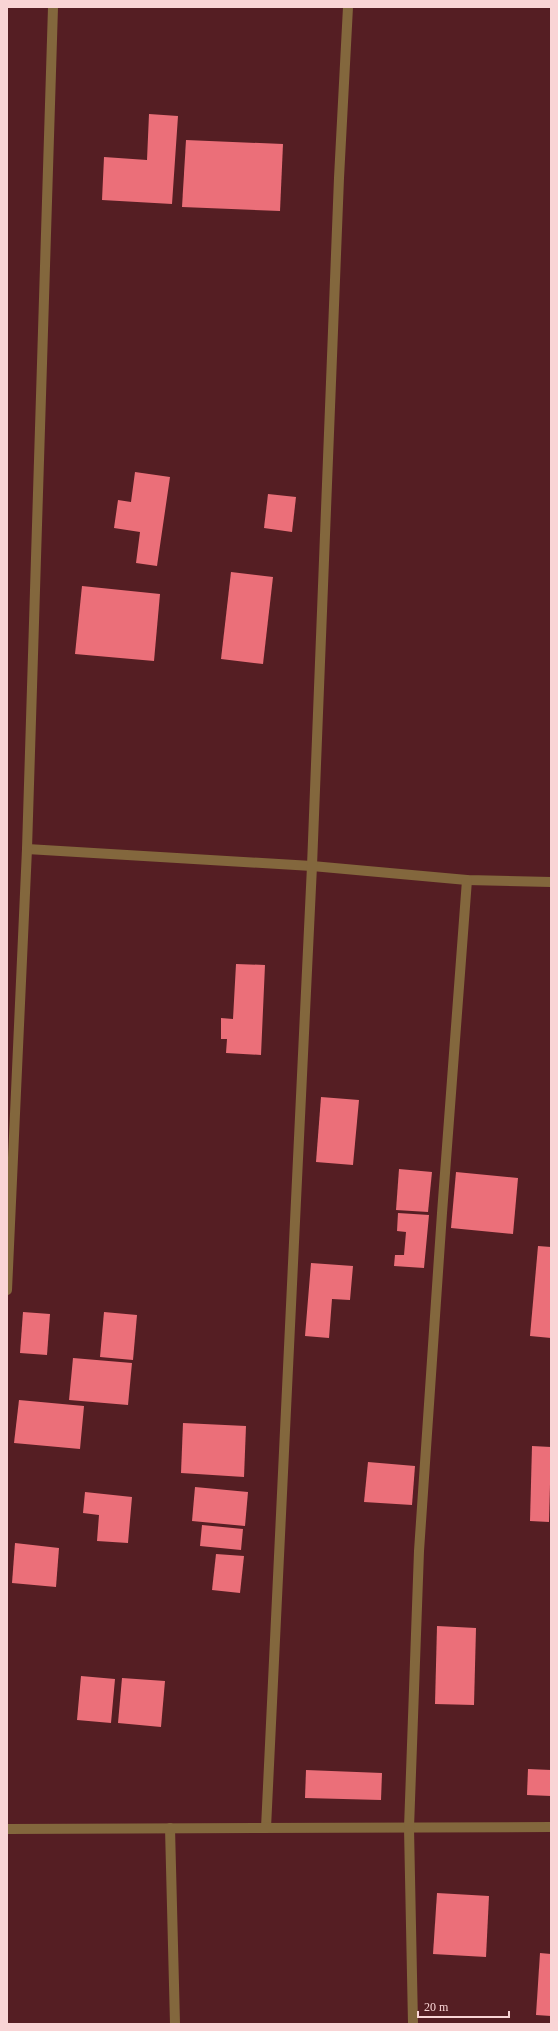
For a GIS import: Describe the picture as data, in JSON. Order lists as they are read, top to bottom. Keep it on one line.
{"scale_bar":"20 m"}
